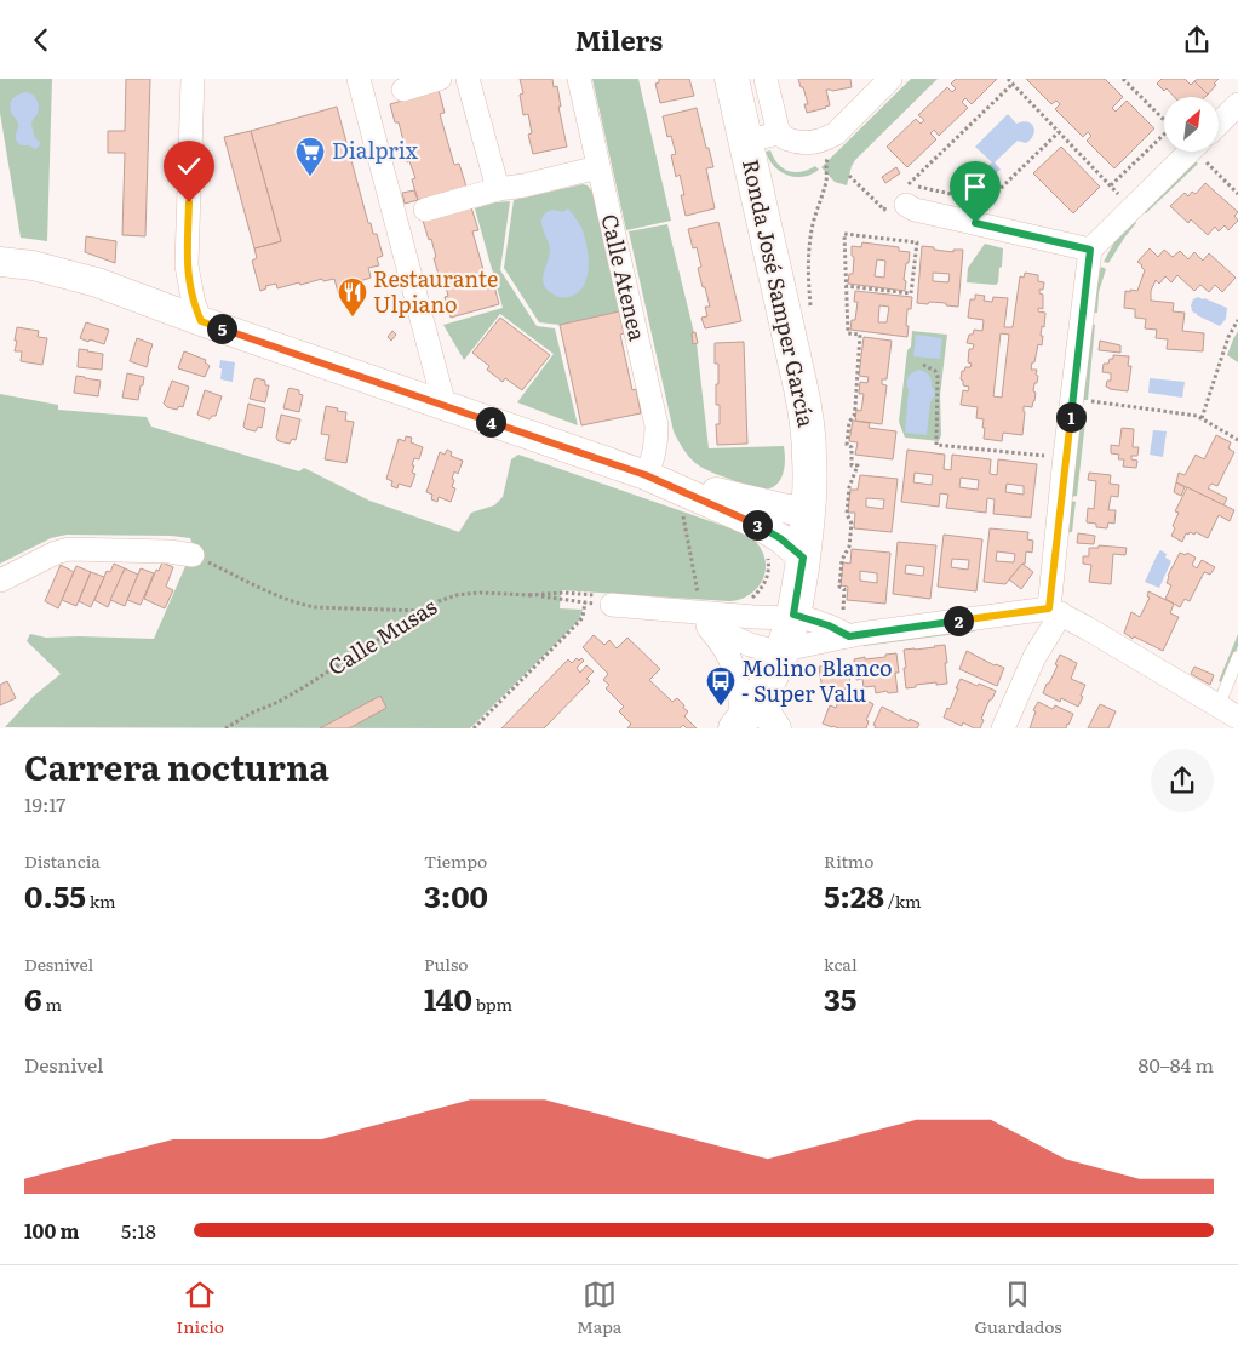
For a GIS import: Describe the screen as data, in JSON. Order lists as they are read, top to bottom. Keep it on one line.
{"streets":{"main road":["Ronda José Samper García"],"street":["Calle Atenea"],"path":["Calle Musas"]},"places":{"supermarket":["Dialprix"],"restaurant":["Restaurante Ulpiano"],"bus stop":["Molino Blanco - Super Valu"]},"north":"top right","page":{"header":"Milers","pins":["5","1","4","3","2"],"heading":["Carrera nocturna","19:17"],"stats":[["Distancia","0.55 km"],["Tiempo","3:00"],["Ritmo","5:28 /km"],["Desnivel","6 m"],["Pulso","140 bpm"],["kcal","35"]],"chart":["Desnivel","80–84 m"],"list":[{"name":"100 m","note":"5:18"}],"tabs":["Inicio","Mapa","Guardados"]}}
